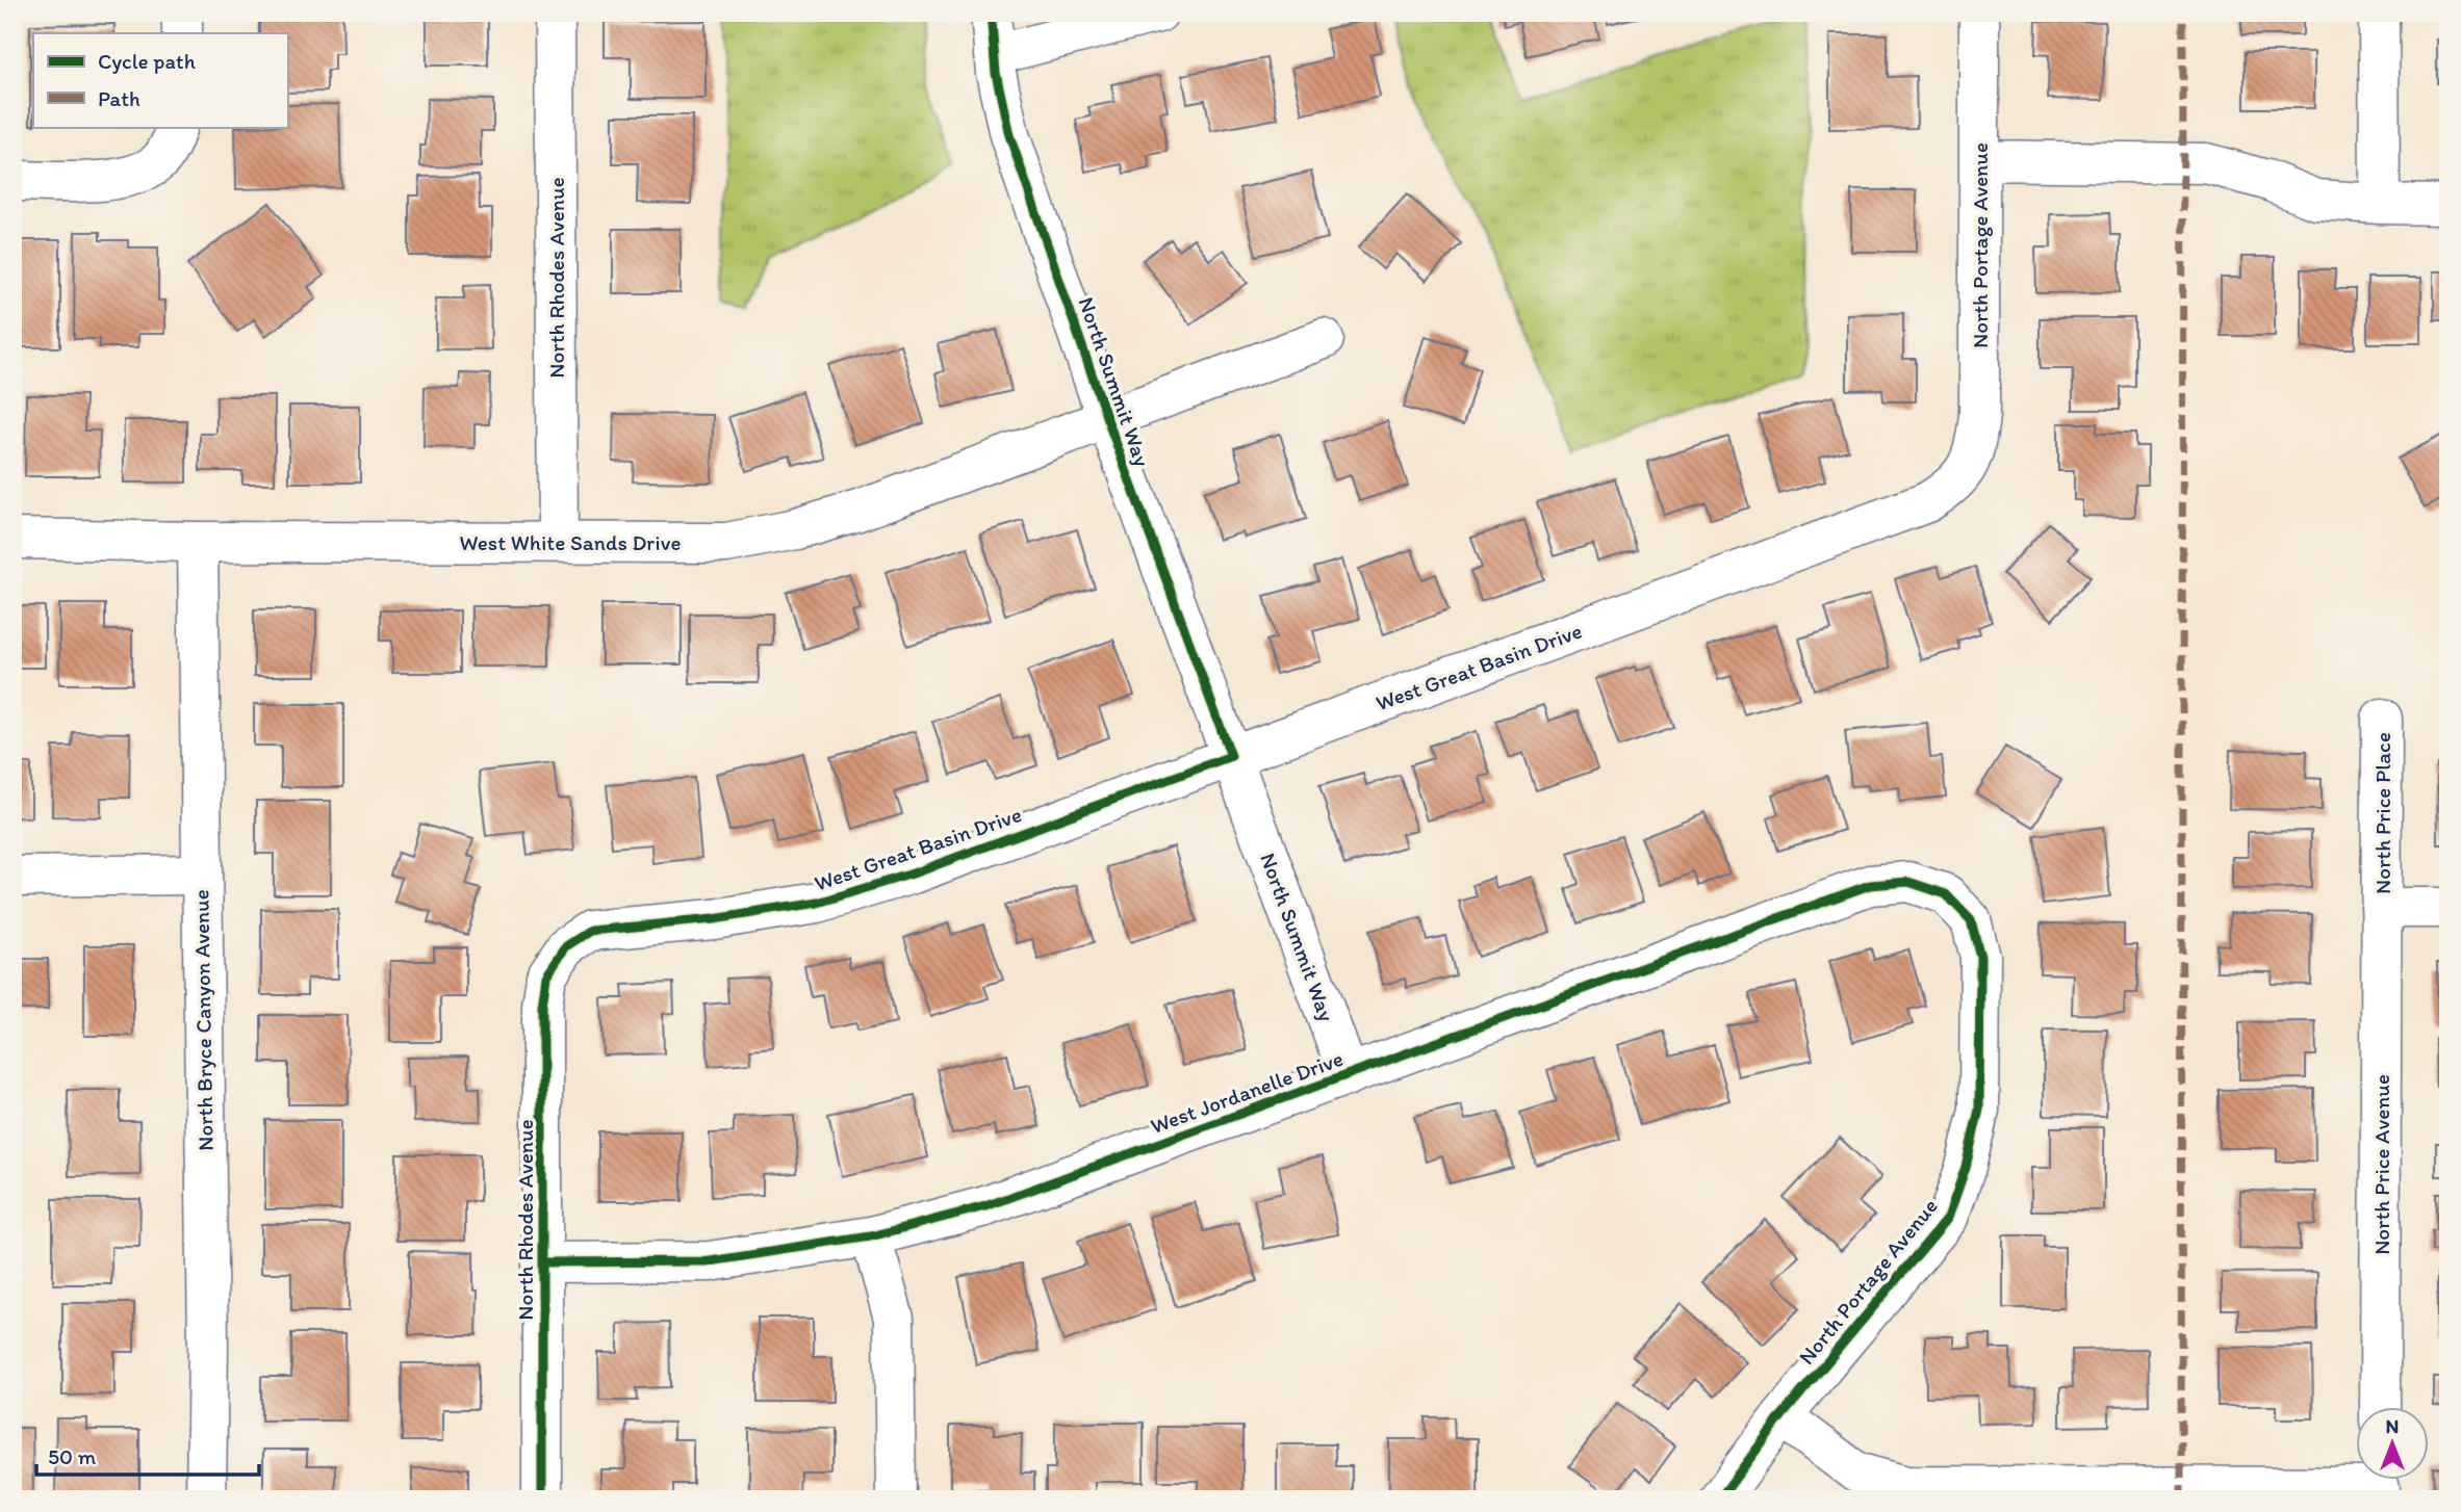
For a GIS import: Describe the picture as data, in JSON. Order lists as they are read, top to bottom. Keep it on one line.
{"streets":{"street":["North Portage Avenue","North Rhodes Avenue","North Summit Way","West White Sands Drive","West Great Basin Drive","North Price Place","North Bryce Canyon Avenue","West Jordanelle Drive","North Price Avenue"]},"crossings":[["North Portage Avenue","West Great Basin Drive"],["North Portage Avenue","West Jordanelle Drive"],["North Rhodes Avenue","West White Sands Drive"],["North Rhodes Avenue","West Great Basin Drive"],["North Rhodes Avenue","West Jordanelle Drive"],["North Summit Way","West White Sands Drive"],["North Summit Way","West Great Basin Drive"],["North Summit Way","West Jordanelle Drive"],["West White Sands Drive","North Bryce Canyon Avenue"],["North Price Place","North Price Avenue"]],"legend":["Cycle path","Path"],"scale_bar":"50 m","north":"top"}
